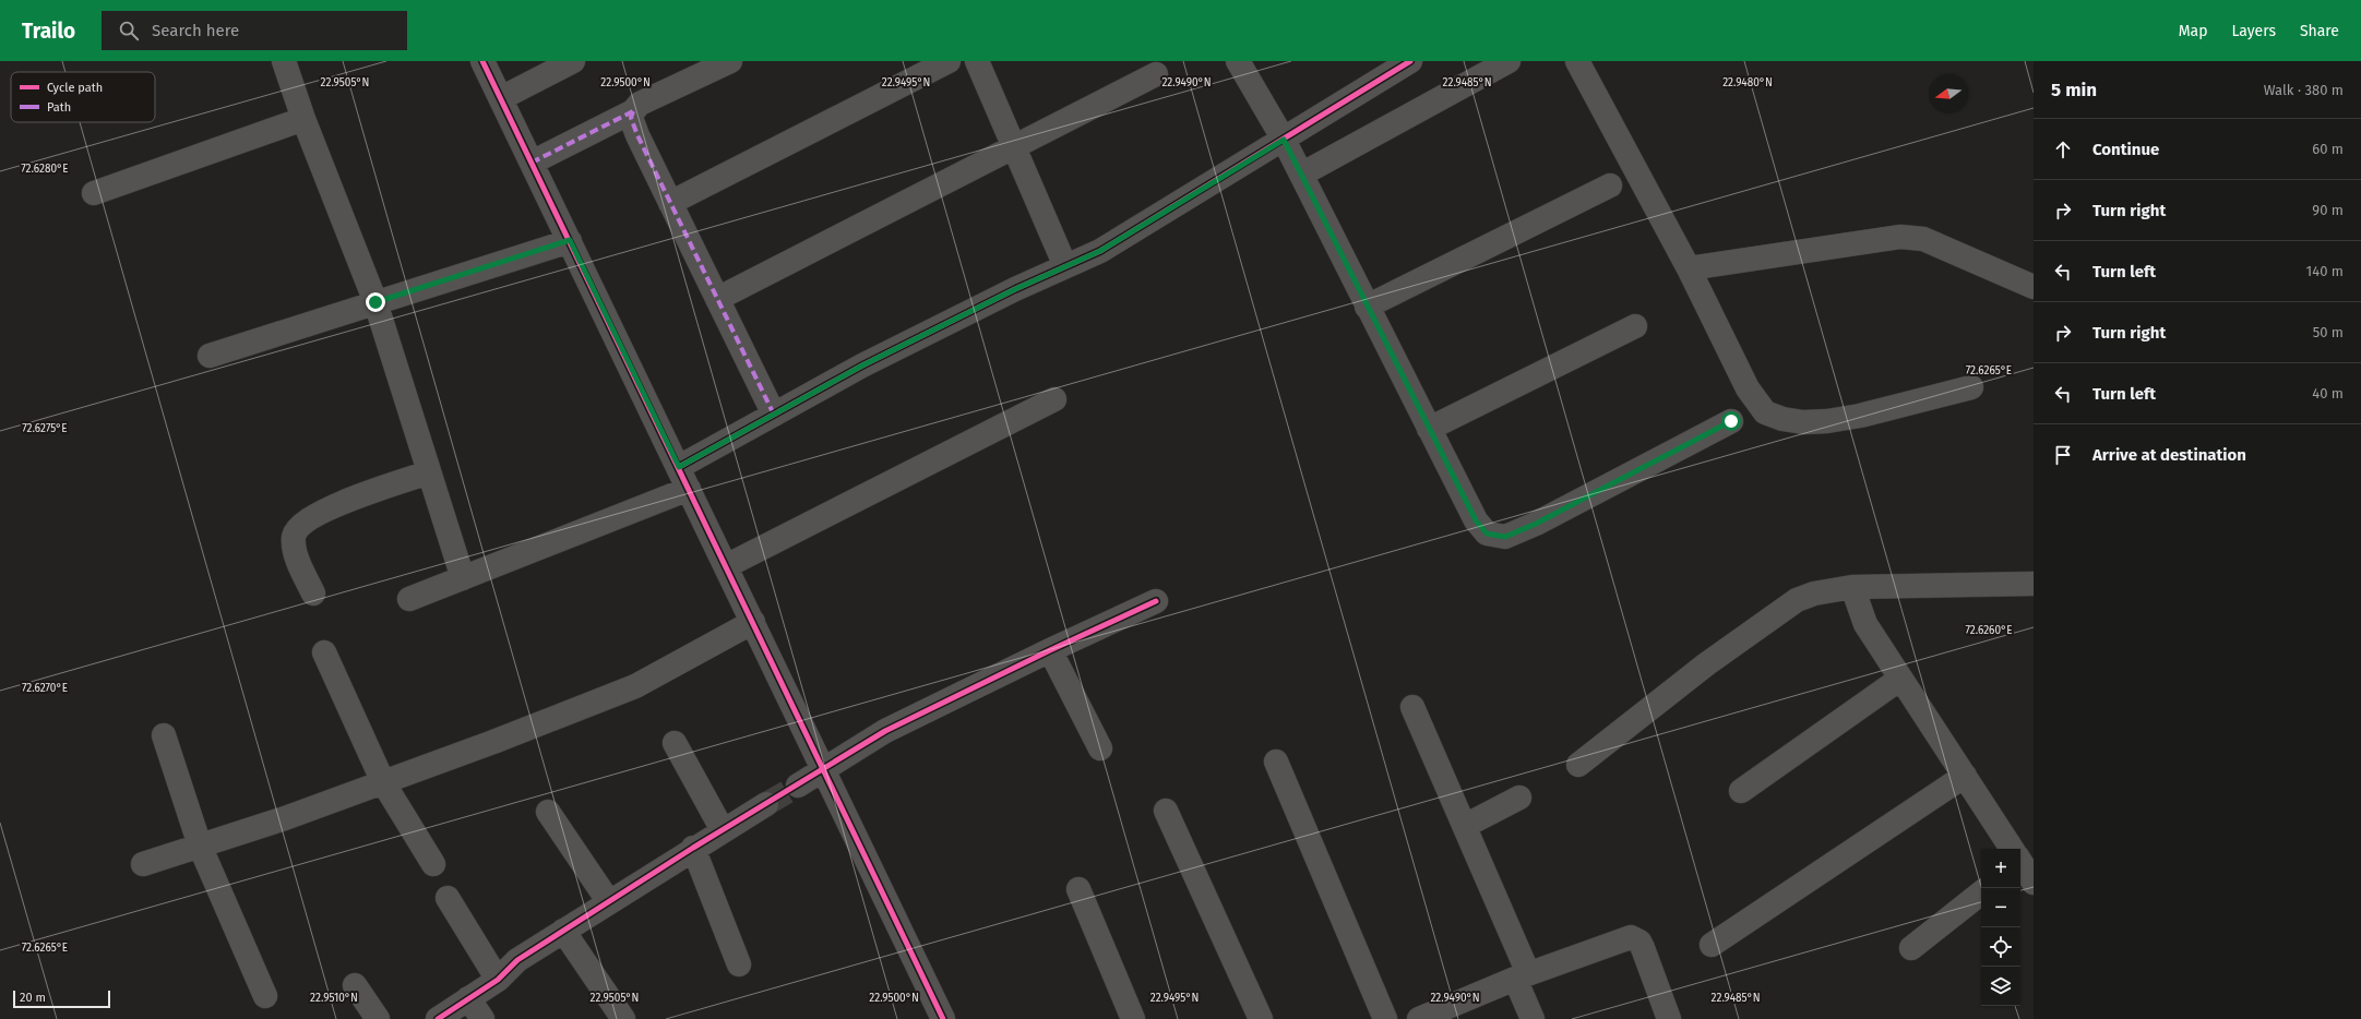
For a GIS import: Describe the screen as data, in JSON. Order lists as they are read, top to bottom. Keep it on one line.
{"legend":["Cycle path","Path"],"scale_bar":"20 m","north":"left","page":{"header":"Trailo","search":"Search here","nav":["Map","Layers","Share"],"heading":["5 min","Walk · 380 m"],"list":[["Continue","60 m"],["Turn right","90 m"],["Turn left","140 m"],["Turn right","50 m"],["Turn left","40 m"],"Arrive at destination"],"map_buttons":["+","−"],"scale":"20 m"},"coordinates":["22.9505°N","22.9500°N","22.9495°N","22.9490°N","22.9485°N","22.9480°N","72.6280°E","72.6265°E","72.6275°E","72.6260°E","72.6270°E","22.9510°N"]}
